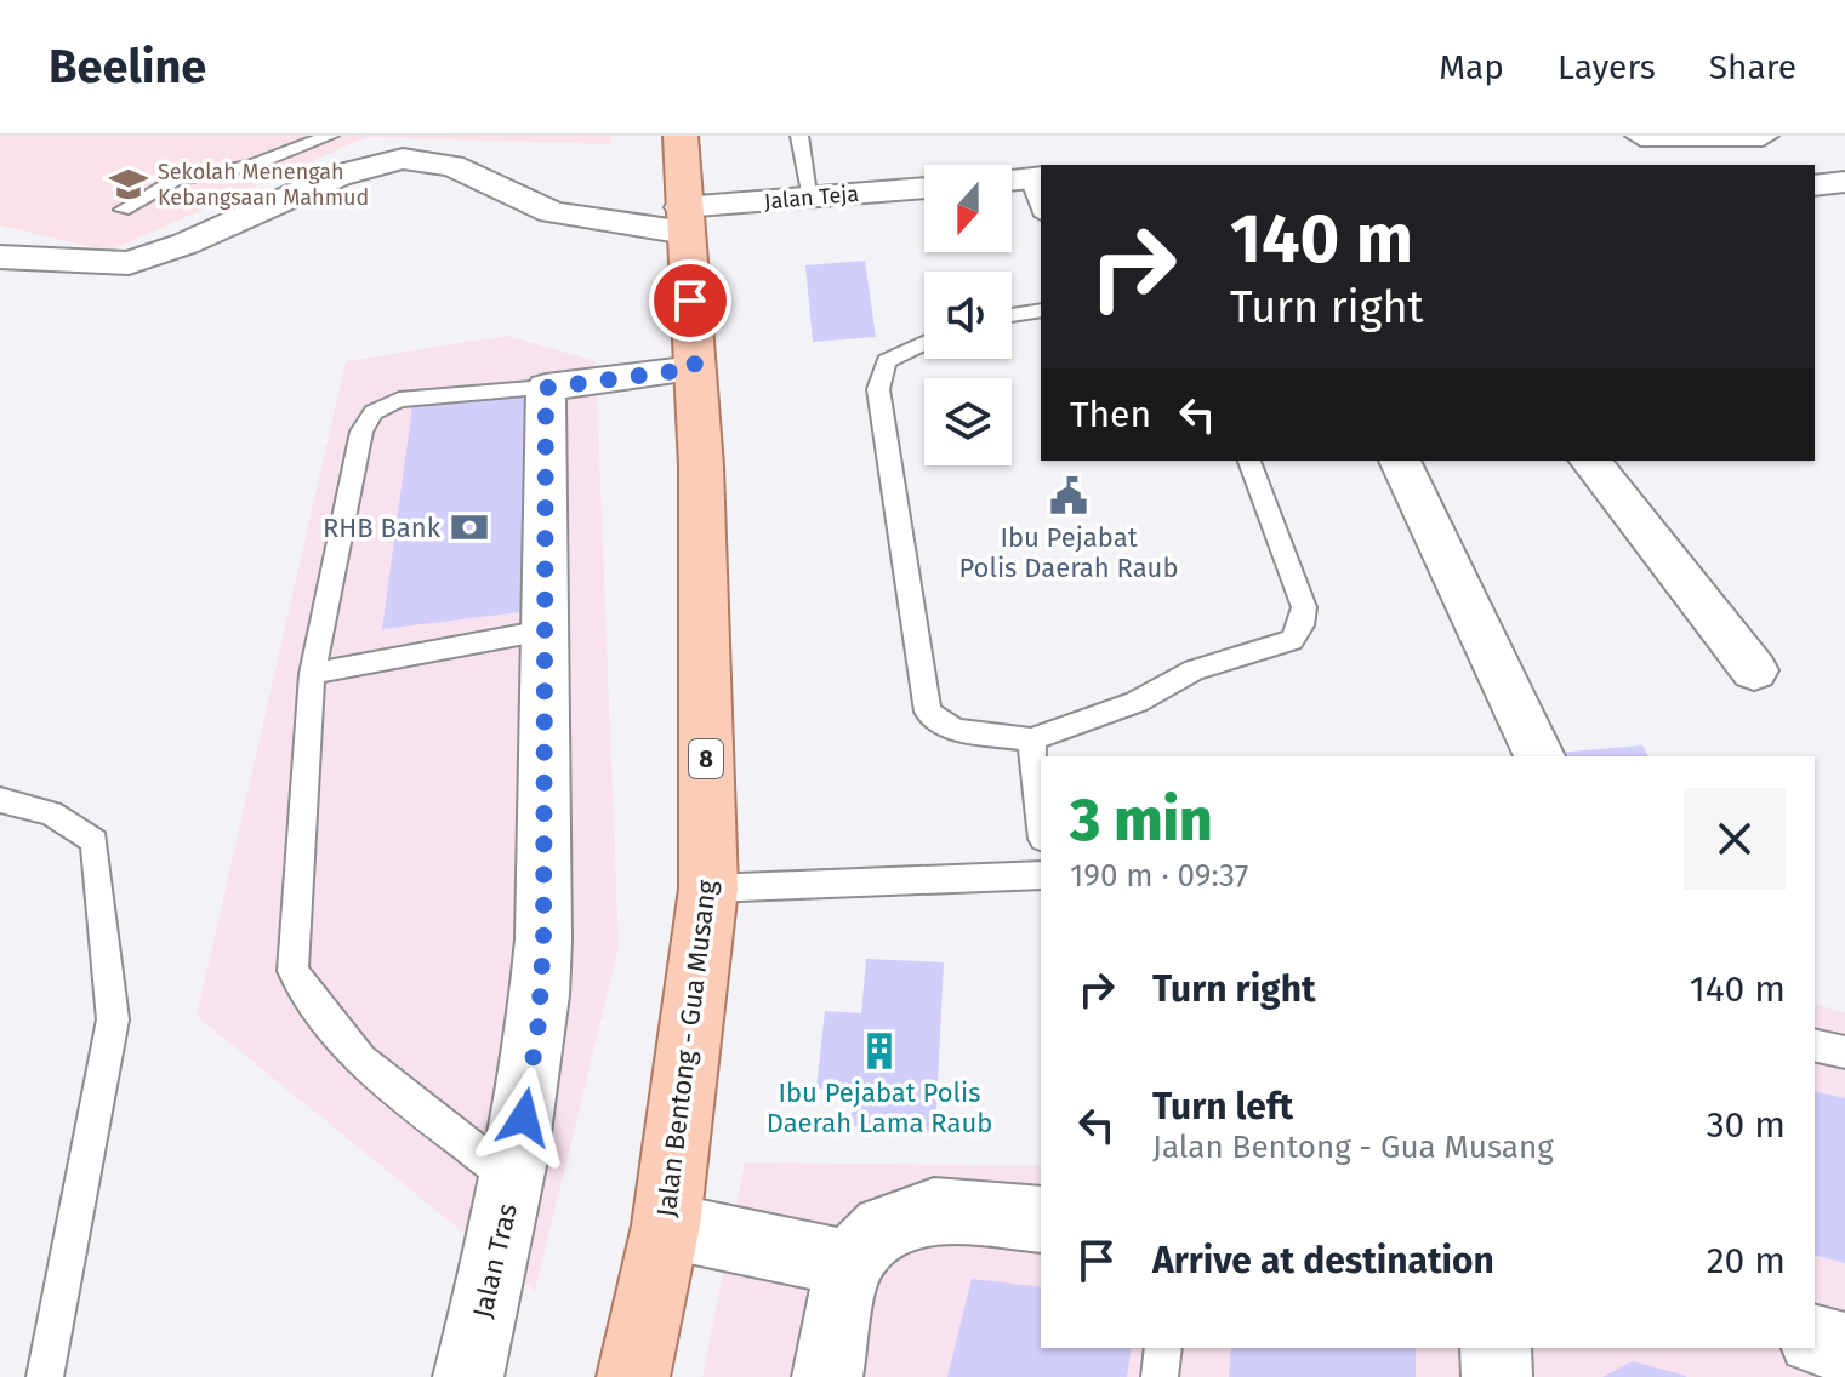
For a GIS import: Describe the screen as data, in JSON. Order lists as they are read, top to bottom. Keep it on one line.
{"streets":{"main road":["8","Jalan Bentong - Gua Musang"],"street":["Jalan Teja","Jalan Tras"]},"crossings":[["Jalan Teja","Jalan Bentong - Gua Musang"]],"places":{"school or university":["Sekolah Menengah Kebangsaan Mahmud"],"public building":["Ibu Pejabat Polis Daerah Raub"],"bank":["RHB Bank"],"building":["Ibu Pejabat Polis Daerah Lama Raub"]},"north":"bottom","page":{"header":"Beeline","nav":["Map","Layers","Share"],"turn":["140 m","Turn right"],"then":"Then","heading":["3 min","190 m · 09:37"],"list":[{"name":"Turn right","value":"140 m"},{"name":"Turn left","note":"Jalan Bentong - Gua Musang","value":"30 m"},{"name":"Arrive at destination","value":"20 m"}]}}
